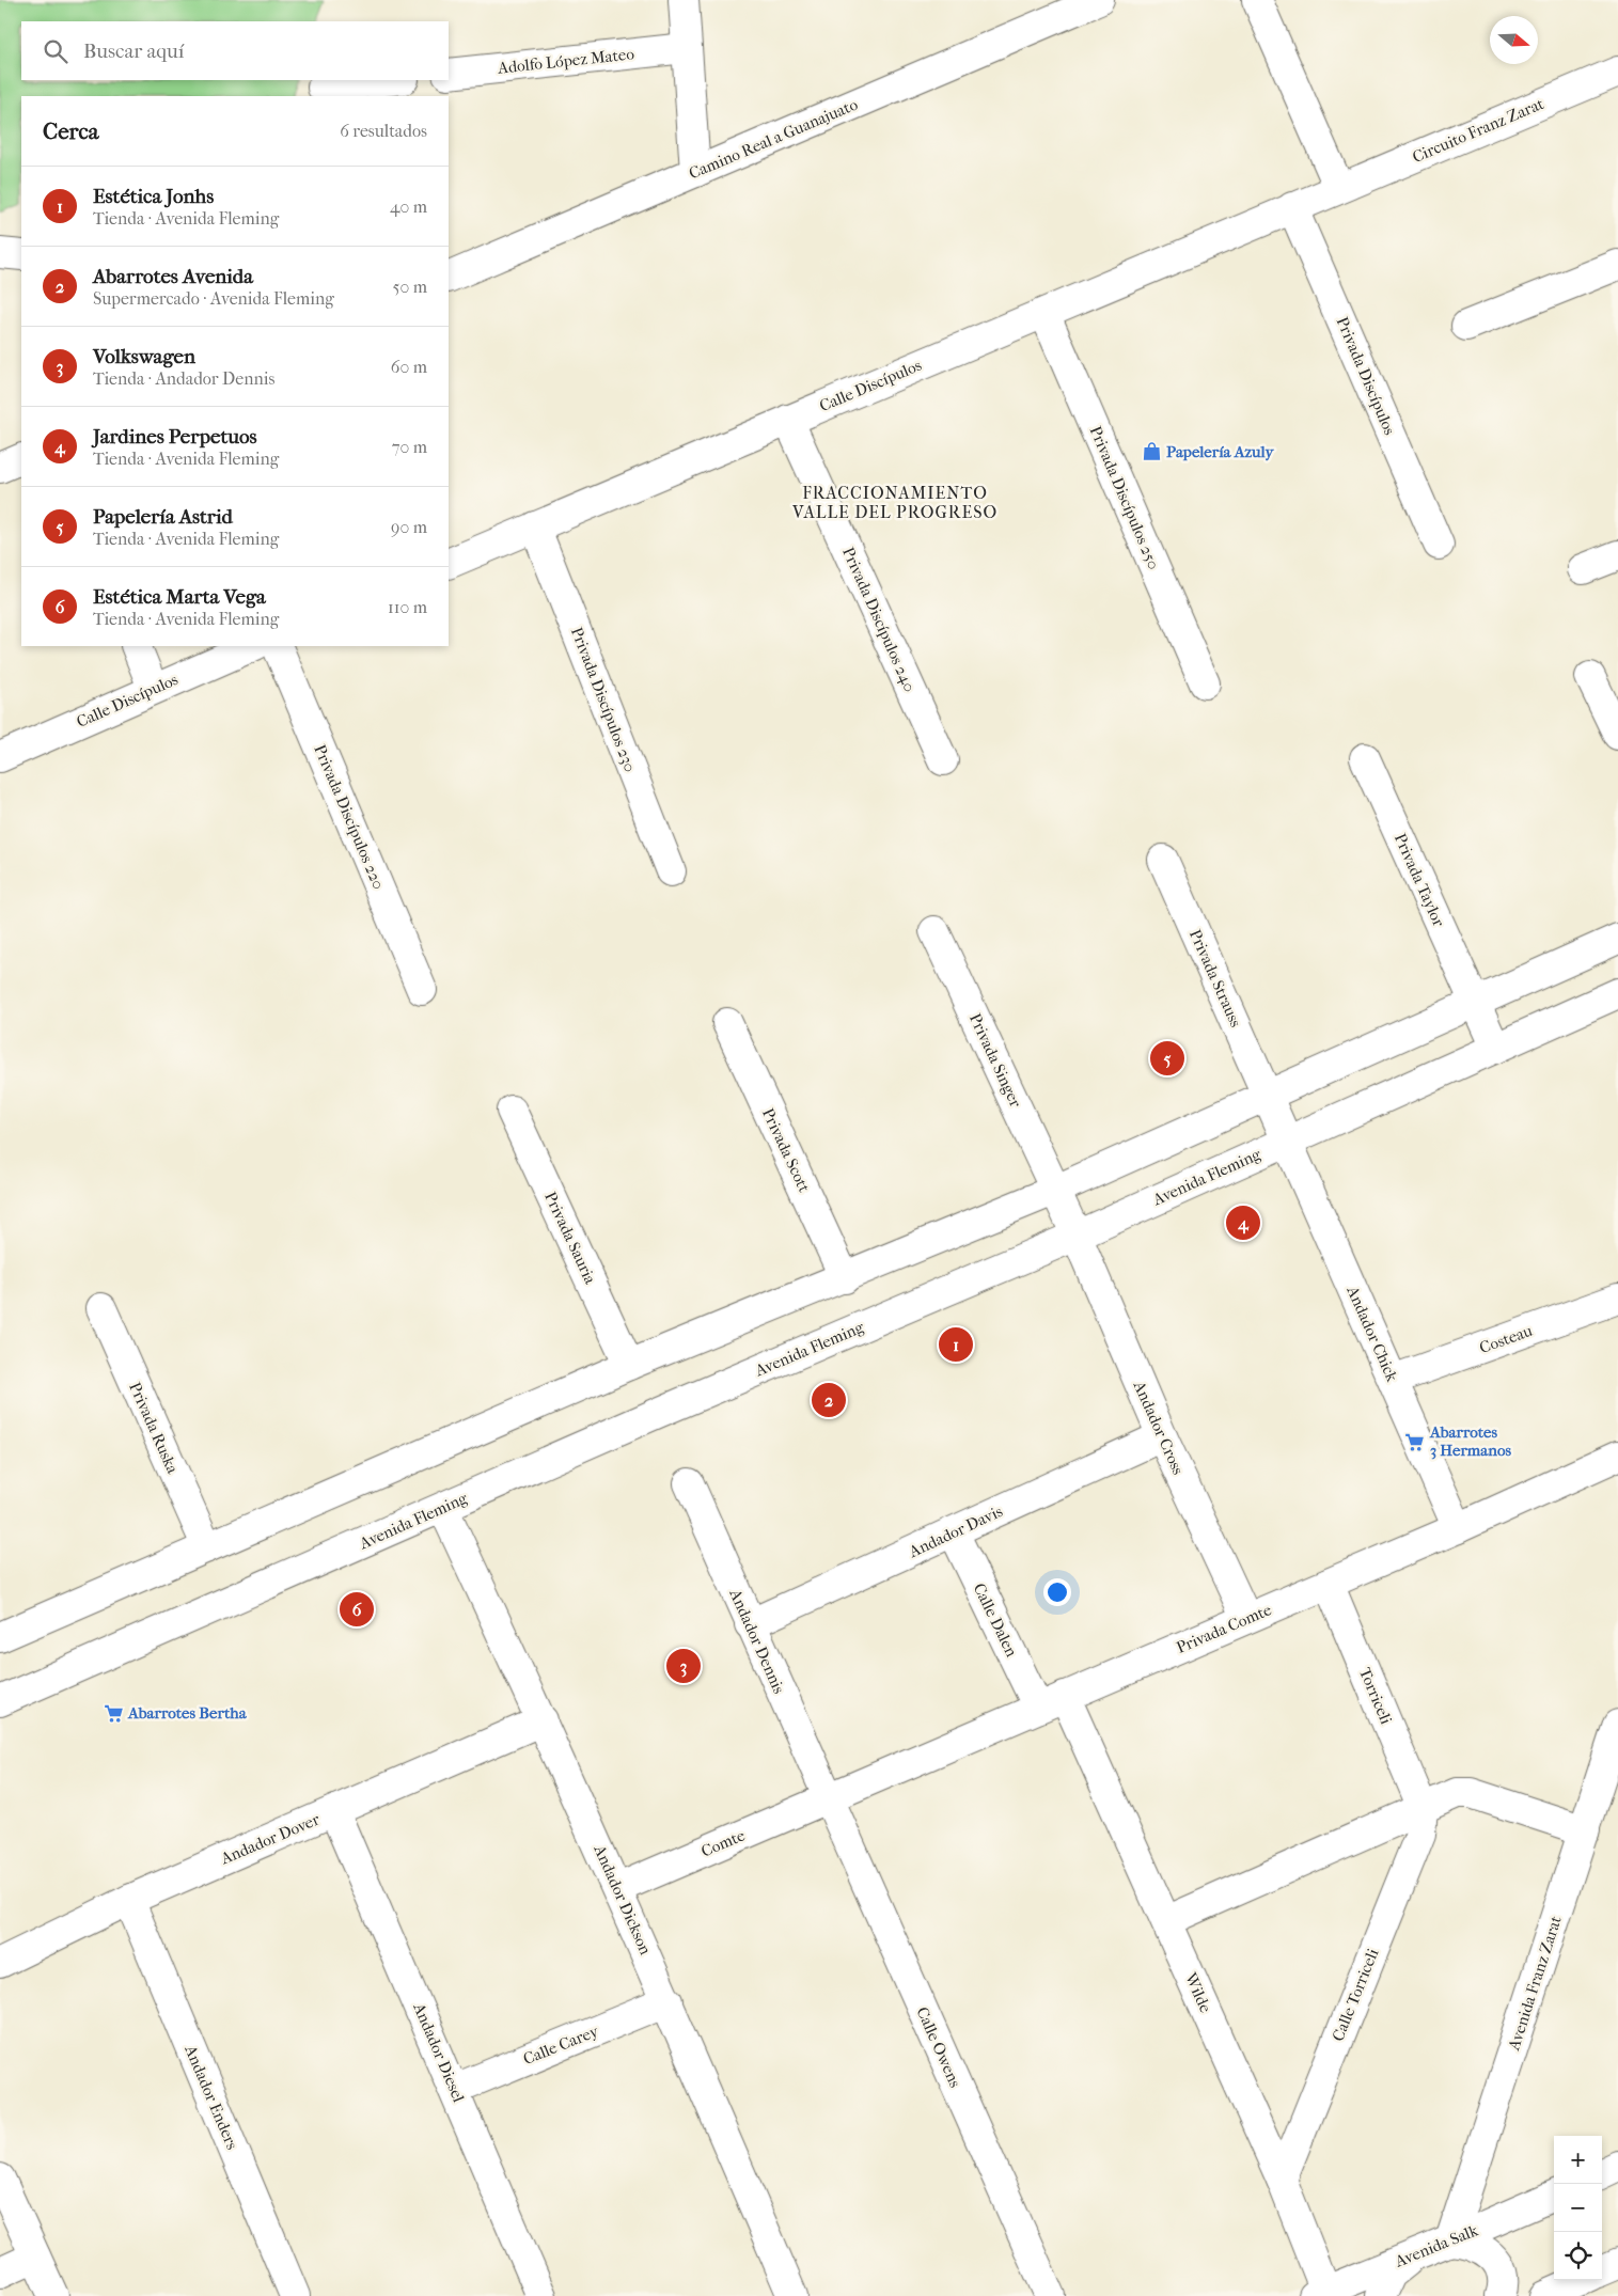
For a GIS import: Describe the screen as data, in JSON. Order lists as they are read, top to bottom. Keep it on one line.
{"streets":{"street":["Adolfo López Mateo","Circuito Franz Zarat","Camino Real a Guanajuato","Privada Discípulos","Calle Discípulos","Privada Discípulos 250","Privada Discípulos 240","Privada Discípulos 230","Privada Discípulos 220","Privada Taylor","Privada Strauss","Privada Singer","Privada Scott","Avenida Fleming","Privada Sauria","Andador Chick","Costeau","Privada Ruska","Andador Cross","Andador Davis","Calle Dalen","Privada Comte","Andador Dennis","Torriceli","Andador Dover","Comte","Andador Dickson","Avenida Franz Zarat","Wilde","Calle Torriceli","Calle Carey","Calle Owens","Andador Diesel","Andador Enders","Avenida Salk"]},"crossings":[["Circuito Franz Zarat","Privada Discípulos"],["Circuito Franz Zarat","Calle Discípulos"],["Privada Discípulos","Calle Discípulos"],["Calle Discípulos","Privada Discípulos 250"],["Calle Discípulos","Privada Discípulos 240"],["Calle Discípulos","Privada Discípulos 230"],["Privada Taylor","Avenida Fleming"],["Privada Strauss","Avenida Fleming"],["Privada Strauss","Andador Chick"],["Privada Singer","Avenida Fleming"],["Privada Singer","Andador Cross"],["Avenida Fleming","Andador Chick"],["Avenida Fleming","Andador Cross"],["Avenida Fleming","Andador Dickson"],["Andador Chick","Costeau"],["Andador Chick","Privada Comte"],["Andador Cross","Andador Davis"],["Andador Cross","Privada Comte"],["Andador Davis","Calle Dalen"],["Andador Davis","Andador Dennis"],["Calle Dalen","Privada Comte"],["Privada Comte","Andador Dennis"],["Privada Comte","Torriceli"],["Privada Comte","Comte"],["Privada Comte","Wilde"],["Privada Comte","Calle Owens"],["Andador Dennis","Comte"],["Andador Dennis","Calle Owens"],["Torriceli","Calle Torriceli"],["Andador Dover","Andador Dickson"],["Andador Dover","Andador Diesel"],["Andador Dover","Andador Enders"],["Comte","Andador Dickson"],["Comte","Calle Owens"],["Andador Dickson","Calle Carey"],["Avenida Franz Zarat","Avenida Salk"],["Wilde","Calle Torriceli"],["Wilde","Avenida Salk"],["Calle Carey","Andador Diesel"]],"districts":["FRACCIONAMIENTO VALLE DEL PROGRESO"],"places":{"shop":["Papelería Azuly"],"supermarket":["Abarrotes 3 Hermanos","Abarrotes Bertha"]},"north":"right","page":{"search":"Buscar aquí","heading":["Cerca","6 resultados"],"list":[{"mark":"1","name":"Estética Jonhs","note":"Tienda · Avenida Fleming","value":"40 m"},{"mark":"2","name":"Abarrotes Avenida","note":"Supermercado · Avenida Fleming","value":"50 m"},{"mark":"3","name":"Volkswagen","note":"Tienda · Andador Dennis","value":"60 m"},{"mark":"4","name":"Jardines Perpetuos","note":"Tienda · Avenida Fleming","value":"70 m"},{"mark":"5","name":"Papelería Astrid","note":"Tienda · Avenida Fleming","value":"90 m"},{"mark":"6","name":"Estética Marta Vega","note":"Tienda · Avenida Fleming","value":"110 m"}],"pins":["5","4","1","2","6","3"],"map_buttons":["+","−"]}}
